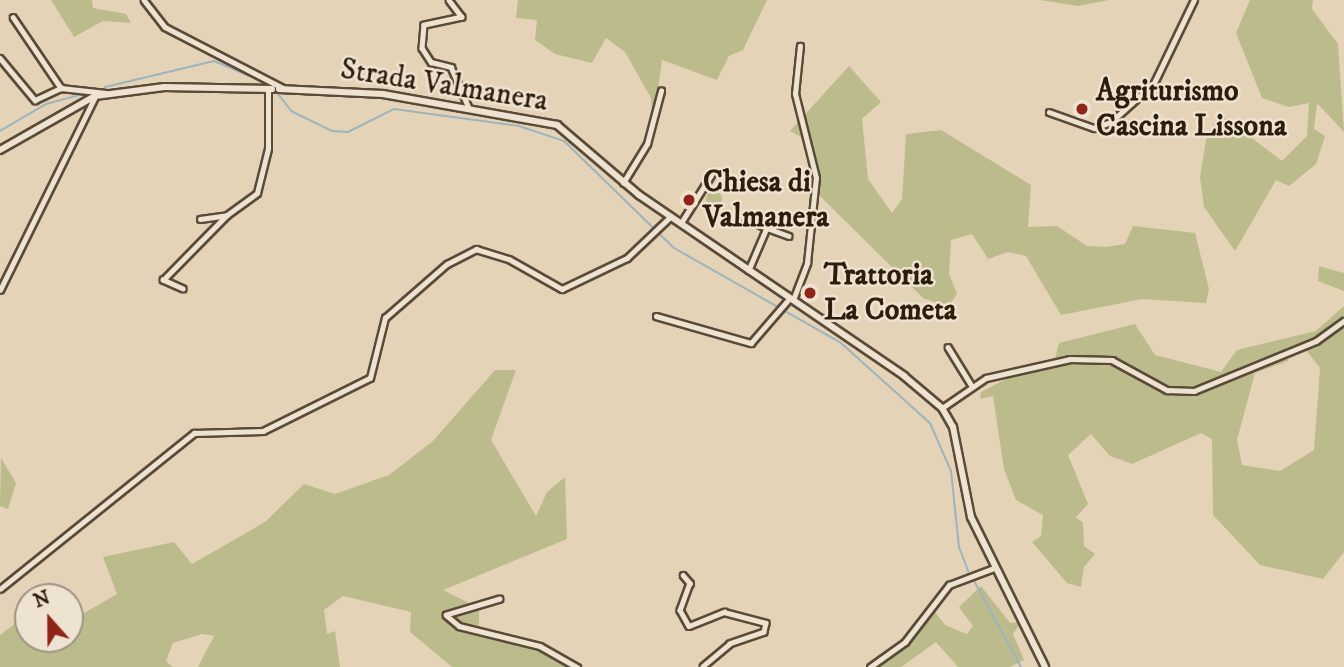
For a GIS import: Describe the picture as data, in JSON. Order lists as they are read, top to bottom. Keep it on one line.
{"streets":{"street":["Strada Valmanera"]},"places":["Agriturismo Cascina Lissona","Chiesa di Valmanera","Trattoria La Cometa"],"north":"top"}
